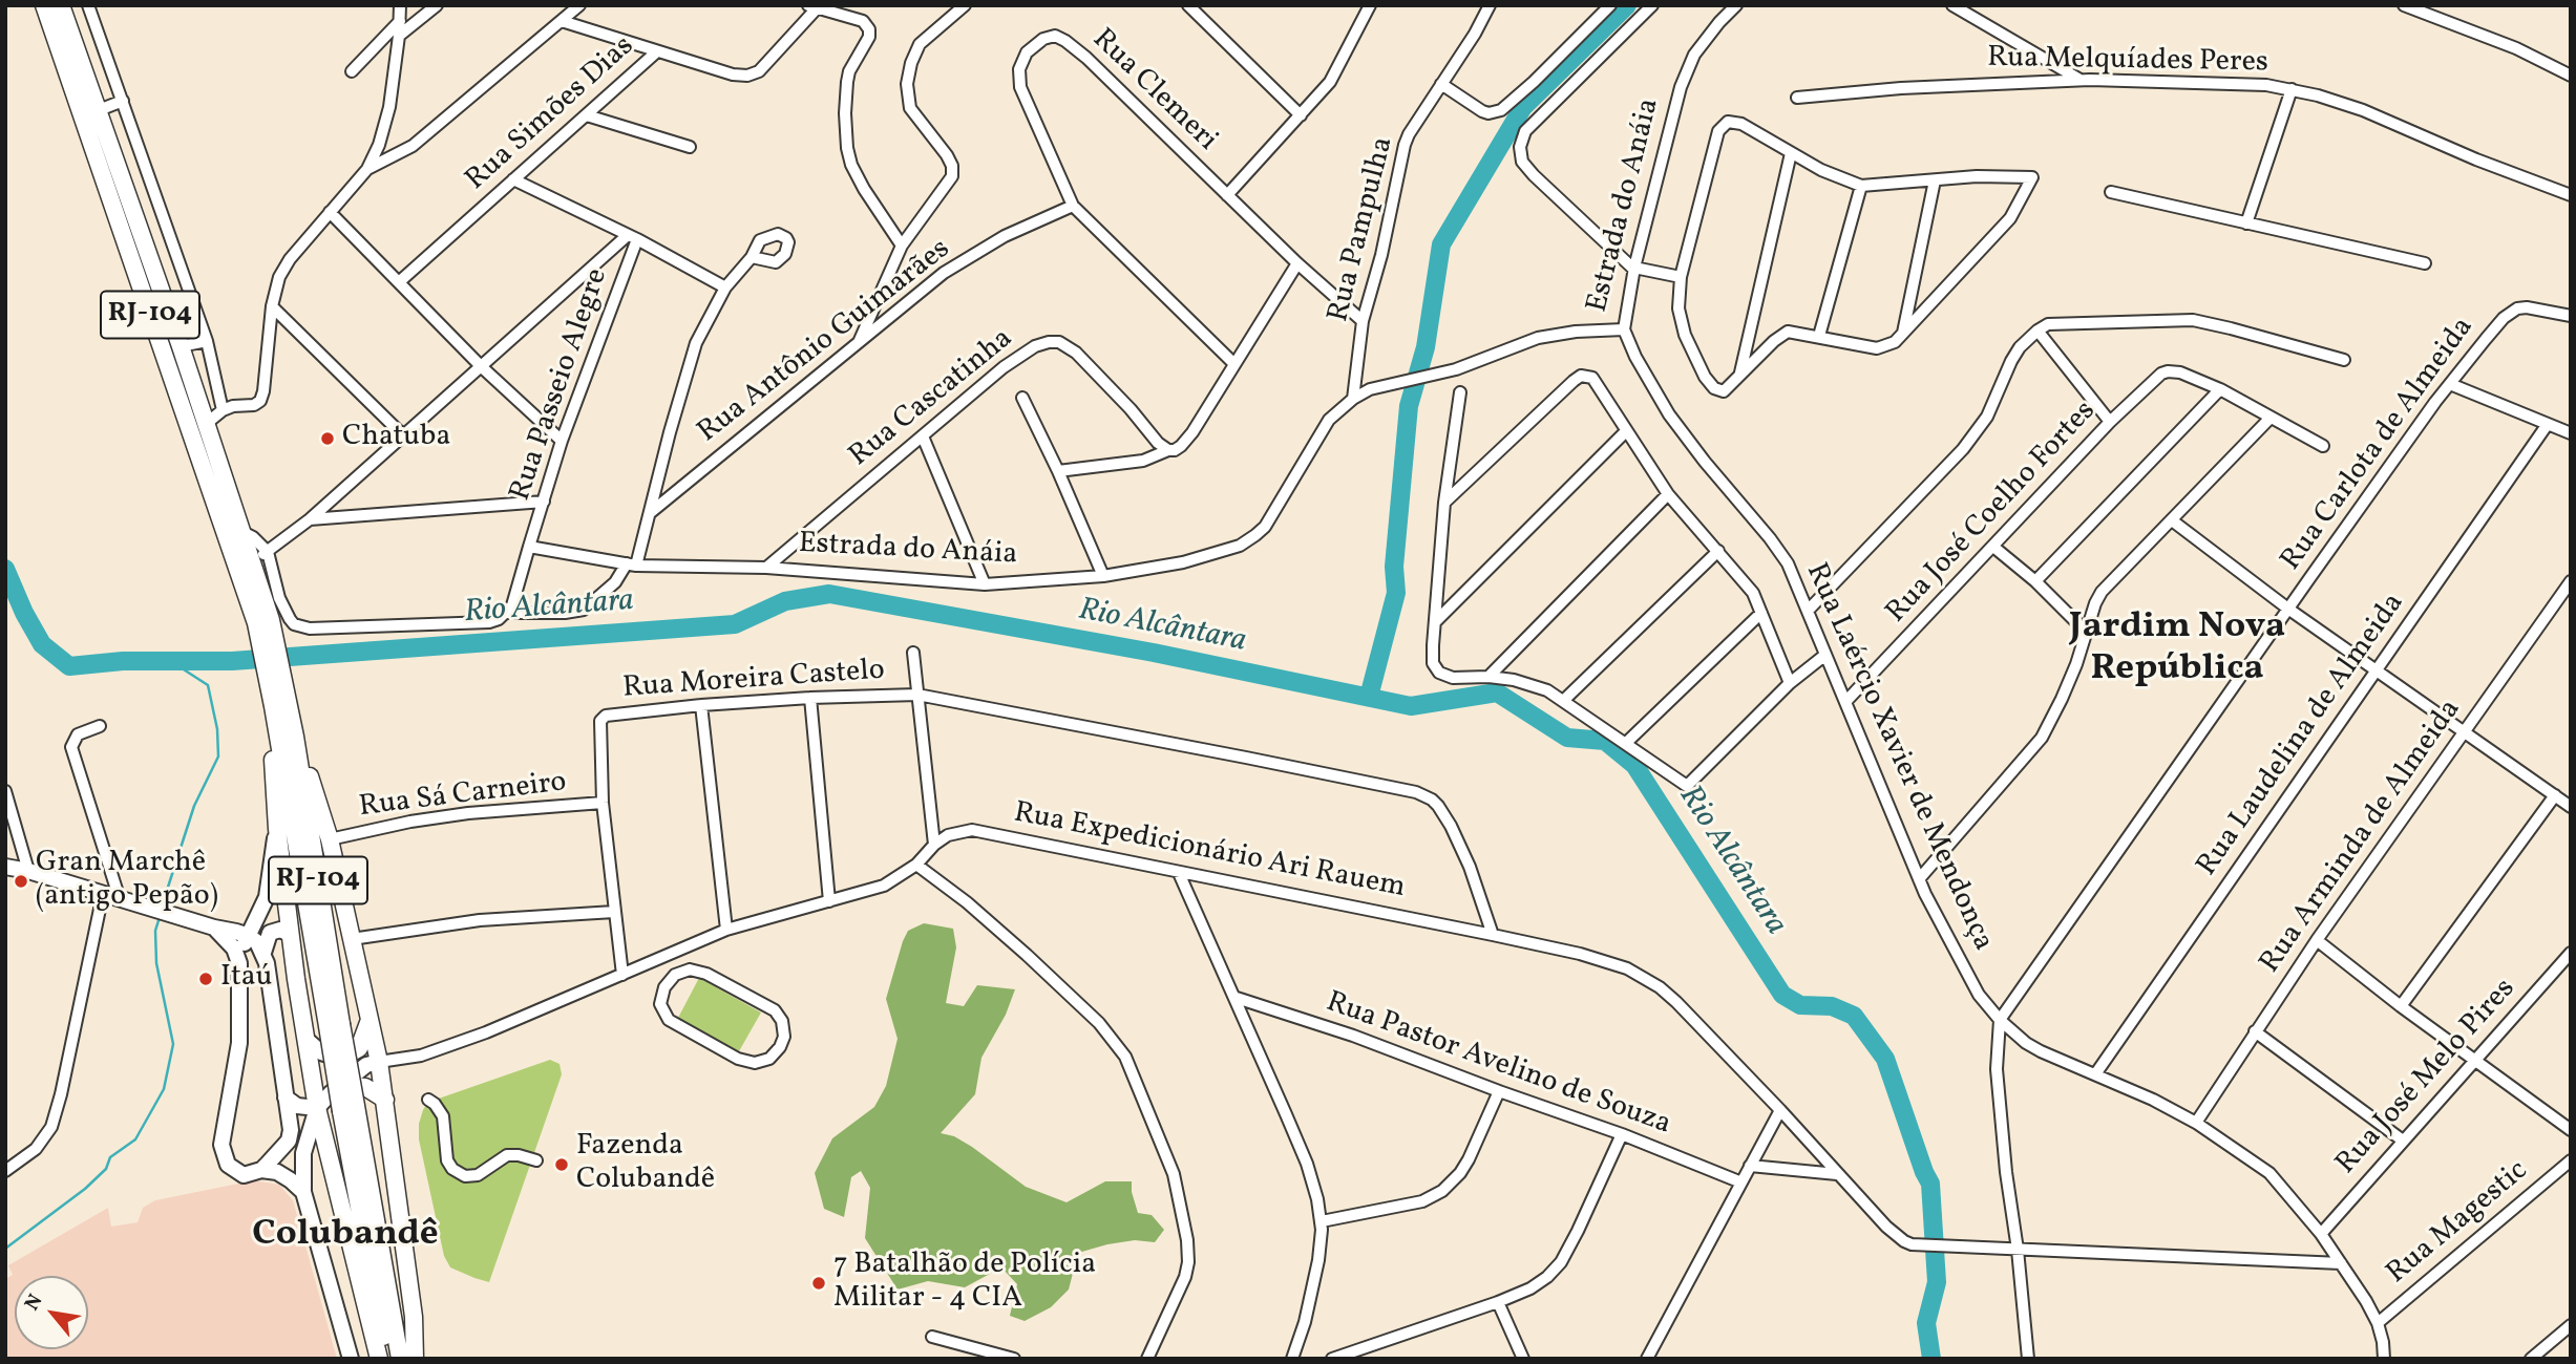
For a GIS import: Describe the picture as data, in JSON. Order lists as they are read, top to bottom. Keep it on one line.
{"streets":{"highway":["RJ-104"],"main road":["Rua Expedicionário Ari Rauem"],"street":["Rua Melquíades Peres","Rua Clemeri","Rua Simões Dias","Estrada do Anáia","Rua Pampulha","Rua Antônio Guimarães","Rua Passeio Alegre","Rua Cascatinha","Rua Carlota de Almeida","Rua José Coelho Fortes","Rua Moreira Castelo","Rua Laudelina de Almeida","Rua Laércio Xavier de Mendonça","Rua Sá Carneiro","Rua Arminda de Almeida","Rua Pastor Avelino de Souza","Rua José Melo Pires","Rua Magestic"]},"crossings":[["Rua Clemeri","Rua Pampulha"],["Rua Clemeri","Rua Antônio Guimarães"],["Estrada do Anáia","Rua Pampulha"],["Estrada do Anáia","Rua Passeio Alegre"],["Estrada do Anáia","Rua Cascatinha"],["Estrada do Anáia","Rua Laércio Xavier de Mendonça"],["Rua Carlota de Almeida","Rua Laércio Xavier de Mendonça"],["Rua José Coelho Fortes","Rua Laércio Xavier de Mendonça"],["Rua Moreira Castelo","Rua Sá Carneiro"],["Rua Moreira Castelo","Rua Expedicionário Ari Rauem"],["Rua Laudelina de Almeida","Rua Laércio Xavier de Mendonça"],["Rua Laércio Xavier de Mendonça","Rua Arminda de Almeida"],["Rua Laércio Xavier de Mendonça","Rua José Melo Pires"],["Rua Laércio Xavier de Mendonça","Rua Magestic"]],"districts":["Jardim Nova República","Colubandê"],"water":["Rio Alcântara"],"places":["Chatuba","Gran Marchê (antigo Pepão)","Itaú","Fazenda Colubandê","7 Batalhão de Polícia Militar - 4 CIA"],"north":"top left"}
